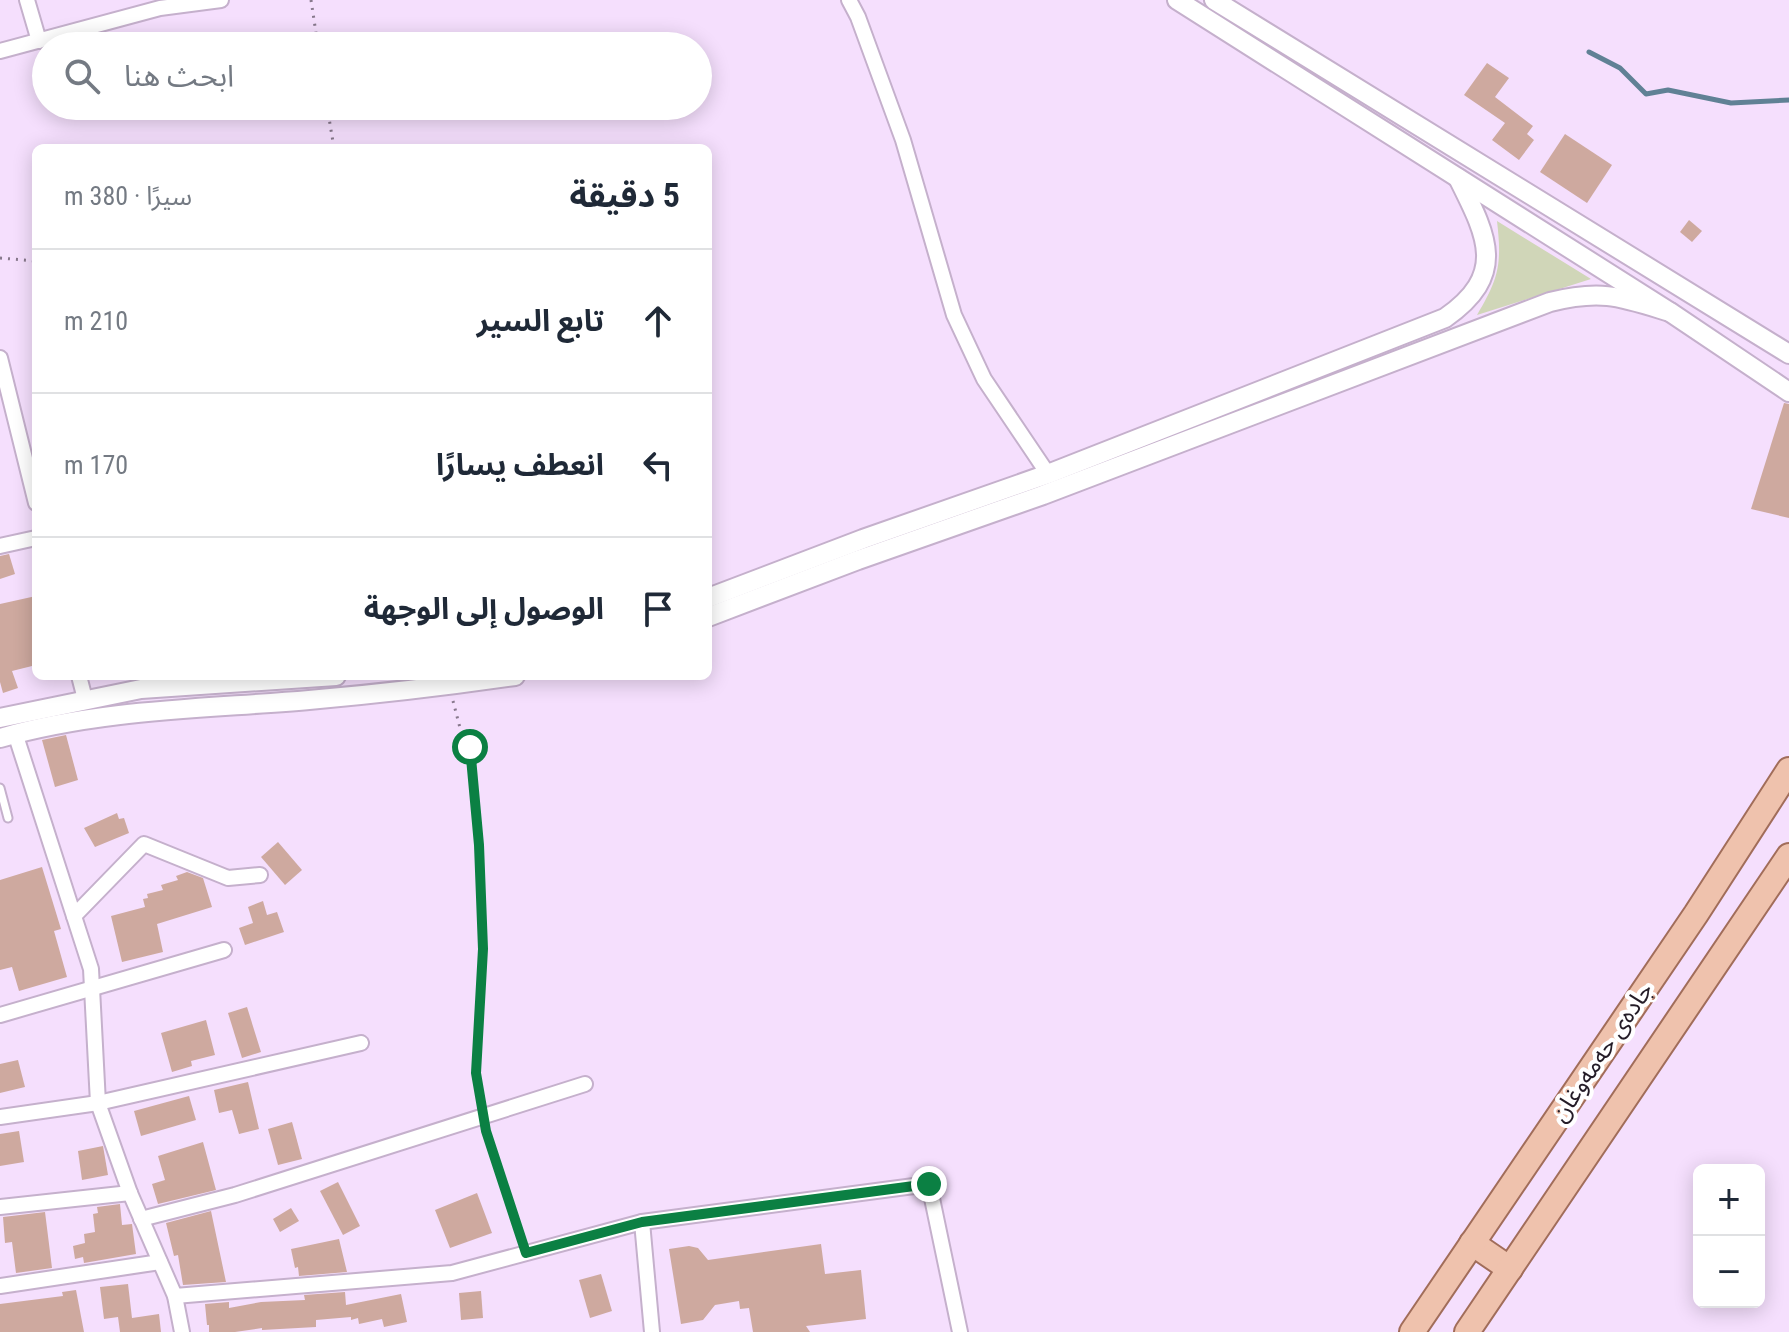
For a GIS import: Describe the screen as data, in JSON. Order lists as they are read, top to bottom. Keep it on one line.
{"streets":{"main road":["جادەی حەمەوغان"]},"page":{"search":"ابحث هنا","heading":["5 دقيقة","سيرًا · 380 m"],"list":[["تابع السير","210 m"],["انعطف يسارًا","170 m"],"الوصول إلى الوجهة"],"map_buttons":["+","−"]}}
